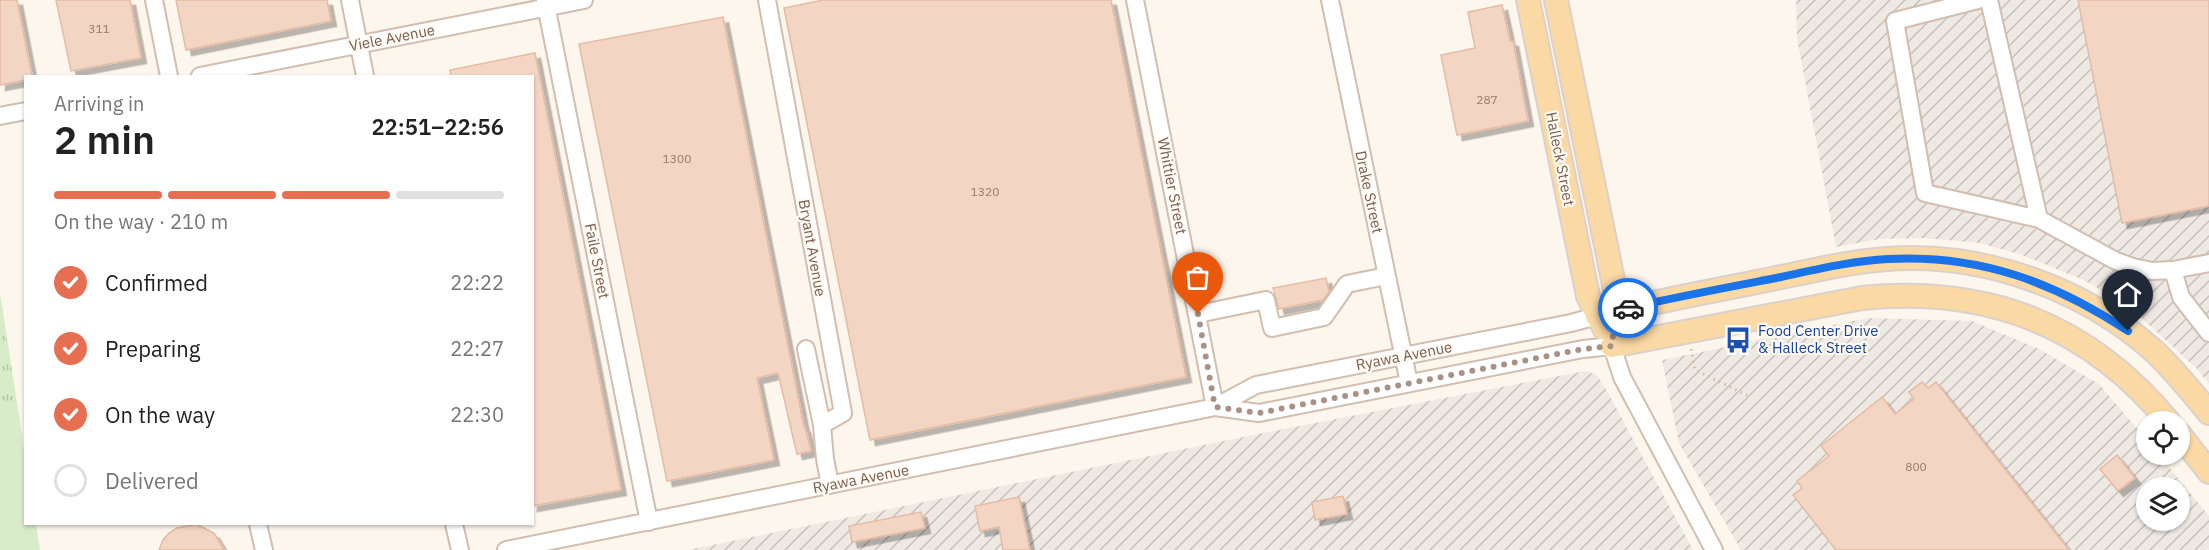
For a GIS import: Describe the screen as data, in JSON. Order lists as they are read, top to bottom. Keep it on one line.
{"streets":{"main road":["Halleck Street"],"street":["Viele Avenue","Whittier Street","Drake Street","Bryant Avenue","Faile Street","Ryawa Avenue"]},"crossings":[["Viele Avenue","Faile Street"],["Halleck Street","Ryawa Avenue"],["Whittier Street","Ryawa Avenue"],["Drake Street","Ryawa Avenue"],["Faile Street","Ryawa Avenue"]],"places":{"bus stop":["Food Center Drive & Halleck Street"]},"house_numbers":["311","287","1300","1320","800"],"page":{"heading":["2 min","Arriving in","22:51–22:56"],"bar":"On the way · 210 m","list":[["Confirmed","22:22"],["Preparing","22:27"],["On the way","22:30"],"Delivered"]}}
